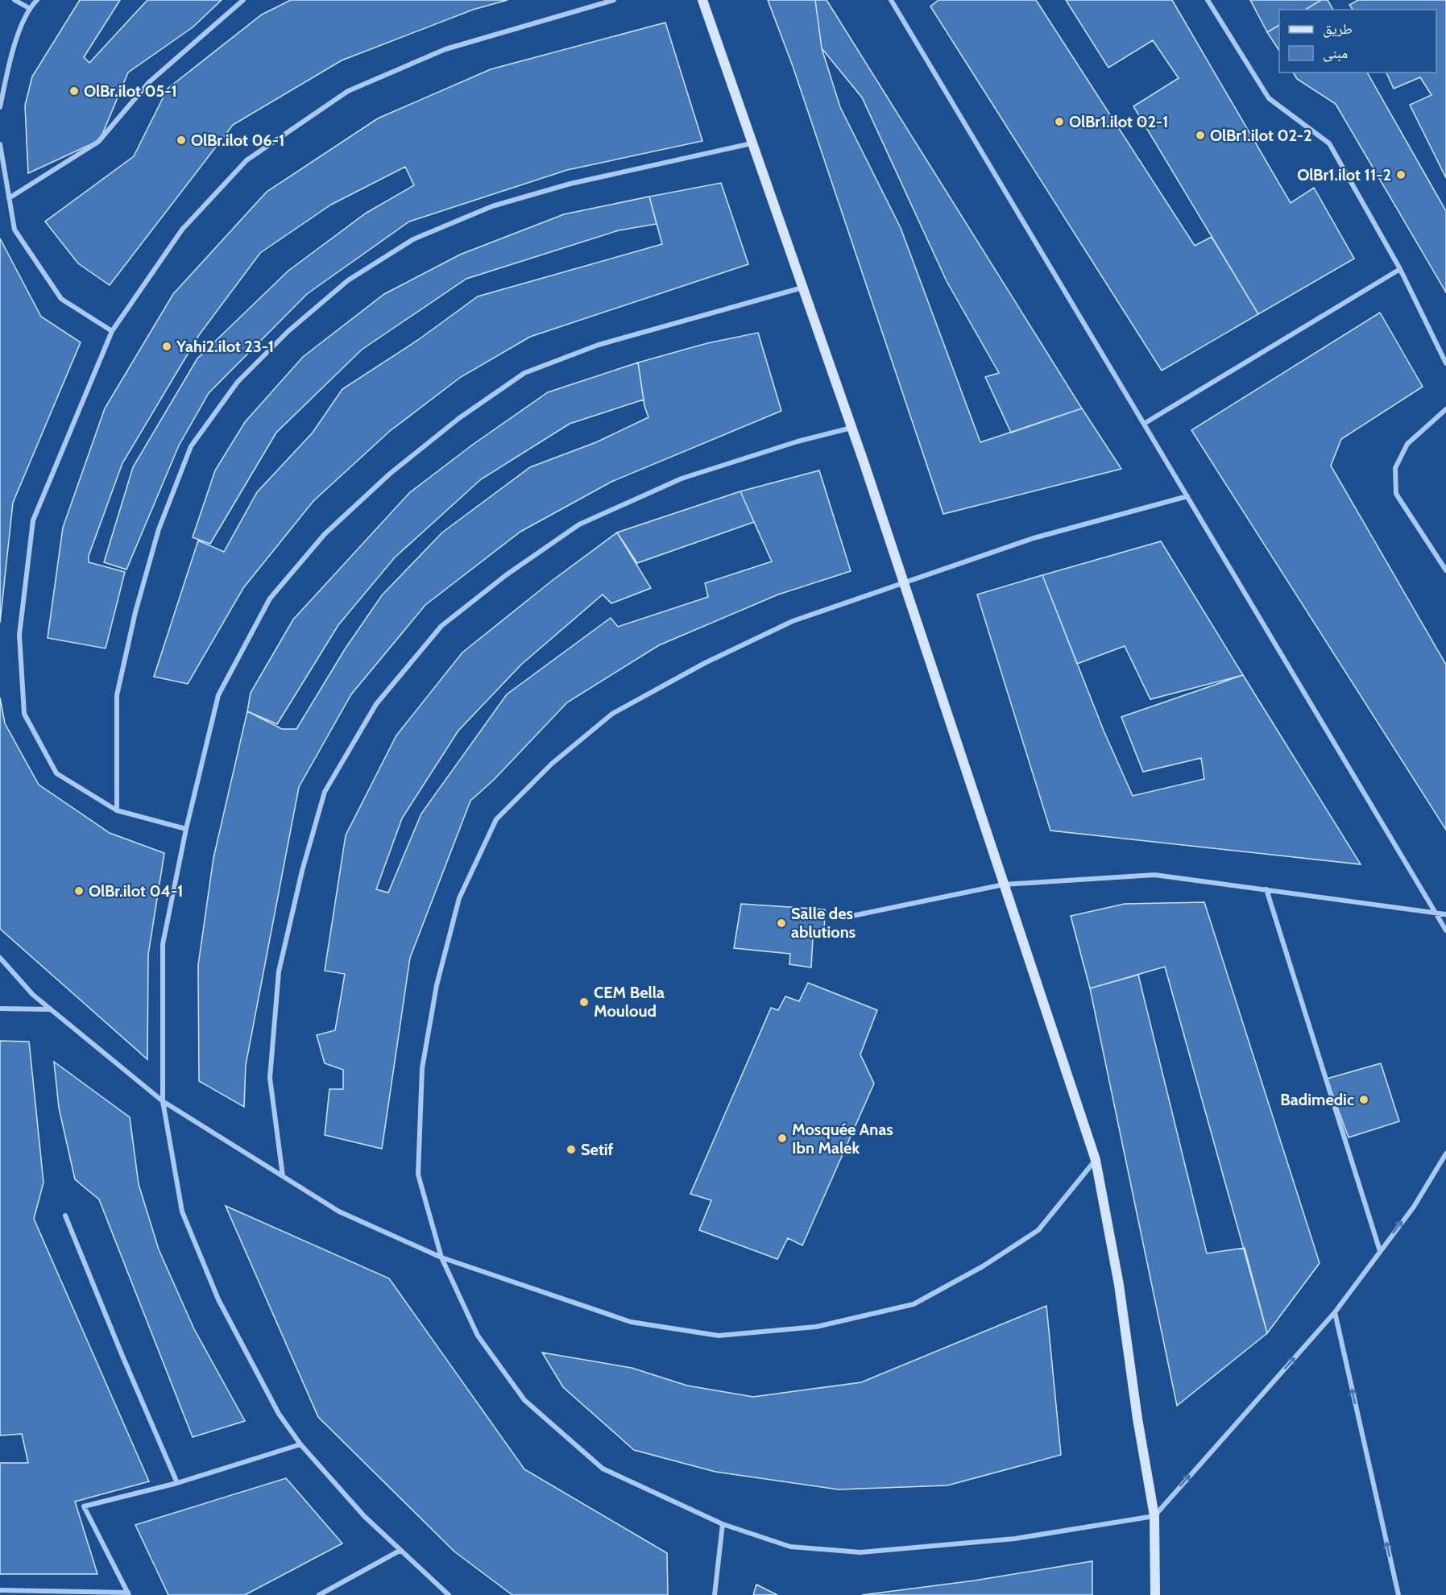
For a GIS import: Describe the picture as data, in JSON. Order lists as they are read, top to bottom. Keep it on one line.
{"places":["OlBr.ilot 05-1","OlBr1.ilot 02-1","OlBr1.ilot 02-2","OlBr.ilot 06-1","OlBr1.ilot 11-2","Yahi2.ilot 23-1","OlBr.ilot 04-1","Salle des ablutions","CEM Bella Mouloud","Badimedic","Mosquée Anas Ibn Malek","Setif"],"legend":["طريق","مبنى"]}
